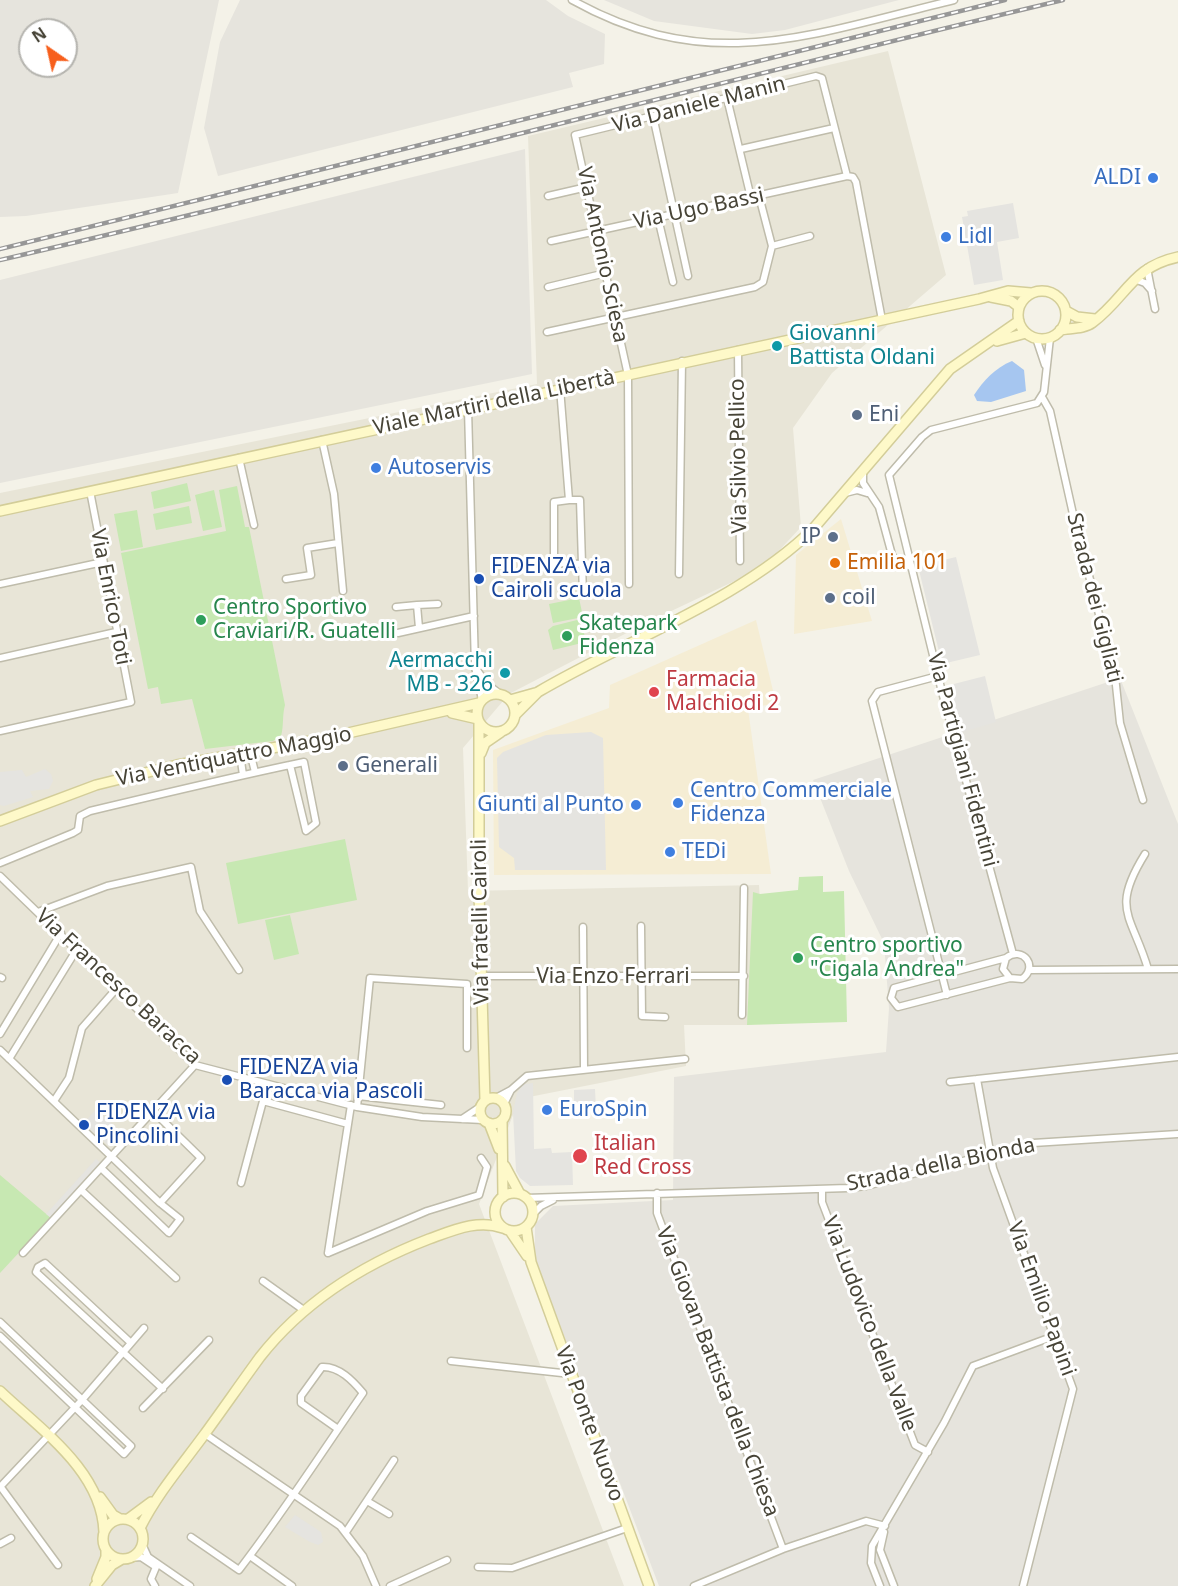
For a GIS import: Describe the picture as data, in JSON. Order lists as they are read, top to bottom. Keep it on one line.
{"streets":{"street":["Via Daniele Manin","Via Ugo Bassi","Via Antonio Sciesa","Viale Martiri della Libertà","Via Silvio Pellico","Via Enrico Toti","Strada dei Gigliati","Via Ventiquattro Maggio","Via Partigiani Fidentini","Via fratelli Cairoli","Via Enzo Ferrari","Via Francesco Baracca","Strada della Bionda","Via Emilio Papini","Via Ludovico della Valle","Via Giovan Battista della Chiesa","Via Ponte Nuovo"]},"crossings":[["Via Daniele Manin","Via Antonio Sciesa"],["Via Ugo Bassi","Via Antonio Sciesa"],["Via Antonio Sciesa","Viale Martiri della Libertà"],["Viale Martiri della Libertà","Via Silvio Pellico"],["Viale Martiri della Libertà","Via Enrico Toti"],["Strada dei Gigliati","Via Partigiani Fidentini"],["Via Ventiquattro Maggio","Via fratelli Cairoli"],["Via fratelli Cairoli","Via Enzo Ferrari"],["Strada della Bionda","Via Emilio Papini"],["Strada della Bionda","Via Ludovico della Valle"],["Strada della Bionda","Via Giovan Battista della Chiesa"],["Strada della Bionda","Via Ponte Nuovo"]],"places":["ALDI","Lidl","Giovanni Battista Oldani","Eni","Autoservis","IP","Emilia 101","FIDENZA via Cairoli scuola","coil","Centro Sportivo Craviari/R. Guatelli","Skatepark Fidenza","Aermacchi MB - 326","Farmacia Malchiodi 2","Generali","Centro Commerciale Fidenza","Giunti al Punto","TEDi","Centro sportivo \"Cigala Andrea\"","FIDENZA via Baracca via Pascoli","EuroSpin","FIDENZA via Pincolini","Italian Red Cross"],"north":"top left"}
